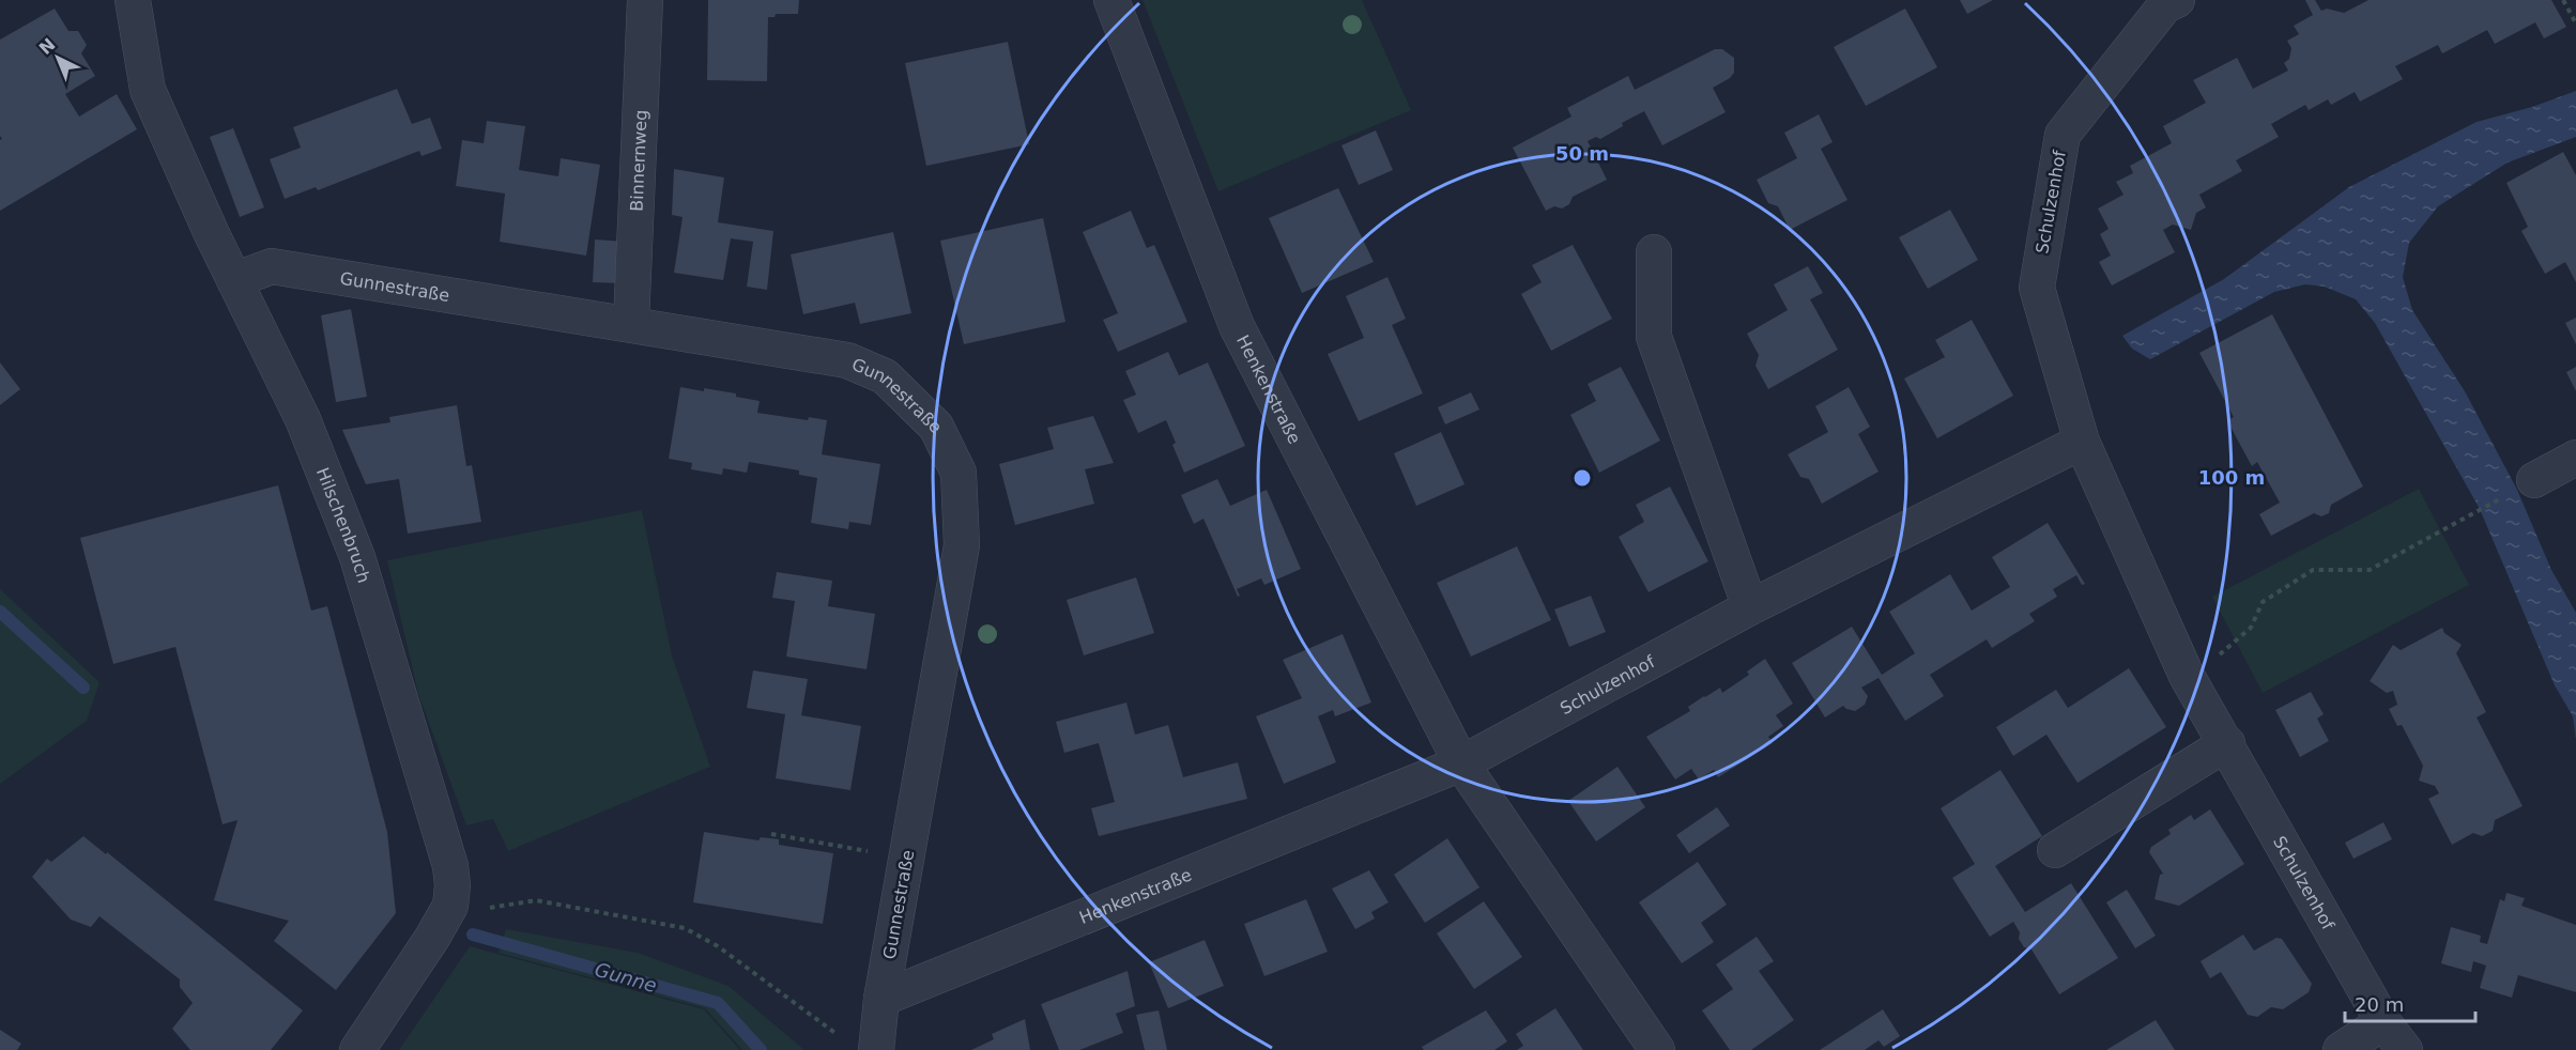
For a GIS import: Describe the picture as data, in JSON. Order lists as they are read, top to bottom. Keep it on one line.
{"streets":{"street":["Binnernweg","Schulzenhof","Gunnestraße","Henkenstraße","Hilschenbruch"]},"crossings":[["Binnernweg","Gunnestraße"],["Schulzenhof","Henkenstraße"],["Gunnestraße","Henkenstraße"],["Gunnestraße","Hilschenbruch"]],"water":["Gunne"],"scale_bar":"20 m","north":"top left","rings":["50 m","100 m"]}
